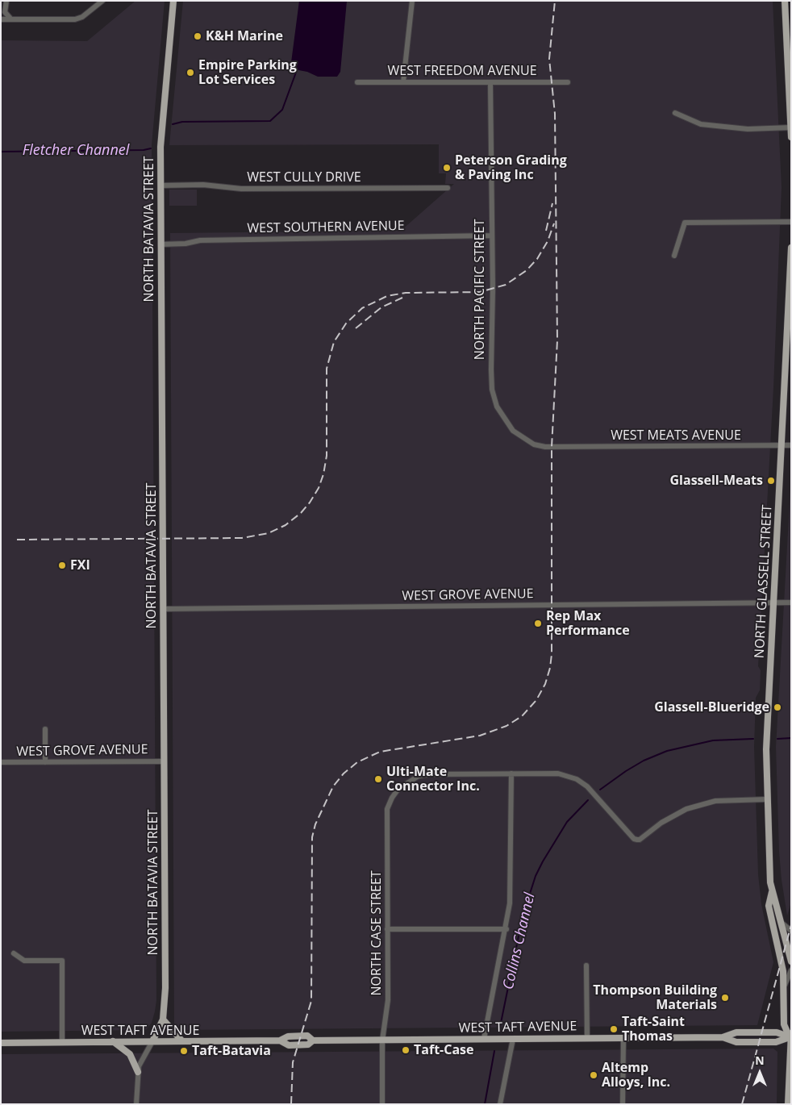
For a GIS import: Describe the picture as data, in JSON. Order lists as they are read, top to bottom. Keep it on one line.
{"streets":{"main road":["NORTH BATAVIA STREET","NORTH GLASSELL STREET","WEST TAFT AVENUE"],"street":["WEST FREEDOM AVENUE","WEST CULLY DRIVE","WEST SOUTHERN AVENUE","NORTH PACIFIC STREET","WEST MEATS AVENUE","WEST GROVE AVENUE","NORTH CASE STREET"]},"crossings":[["WEST FREEDOM AVENUE","NORTH PACIFIC STREET"],["WEST CULLY DRIVE","NORTH BATAVIA STREET"],["WEST SOUTHERN AVENUE","NORTH BATAVIA STREET"],["WEST SOUTHERN AVENUE","NORTH PACIFIC STREET"],["NORTH BATAVIA STREET","WEST GROVE AVENUE"],["NORTH BATAVIA STREET","WEST TAFT AVENUE"],["NORTH PACIFIC STREET","WEST MEATS AVENUE"],["WEST MEATS AVENUE","NORTH GLASSELL STREET"],["NORTH GLASSELL STREET","WEST GROVE AVENUE"],["NORTH GLASSELL STREET","WEST TAFT AVENUE"],["NORTH CASE STREET","WEST TAFT AVENUE"]],"water":["Fletcher Channel","Collins Channel"],"places":["K&H Marine","Empire Parking Lot Services","Peterson Grading & Paving Inc","Glassell-Meats","FXI","Rep Max Performance","Glassell-Blueridge","Ulti-Mate Connector Inc.","Thompson Building Materials","Taft-Saint Thomas","Taft-Case","Taft-Batavia","Altemp Alloys, Inc."],"north":"top"}
